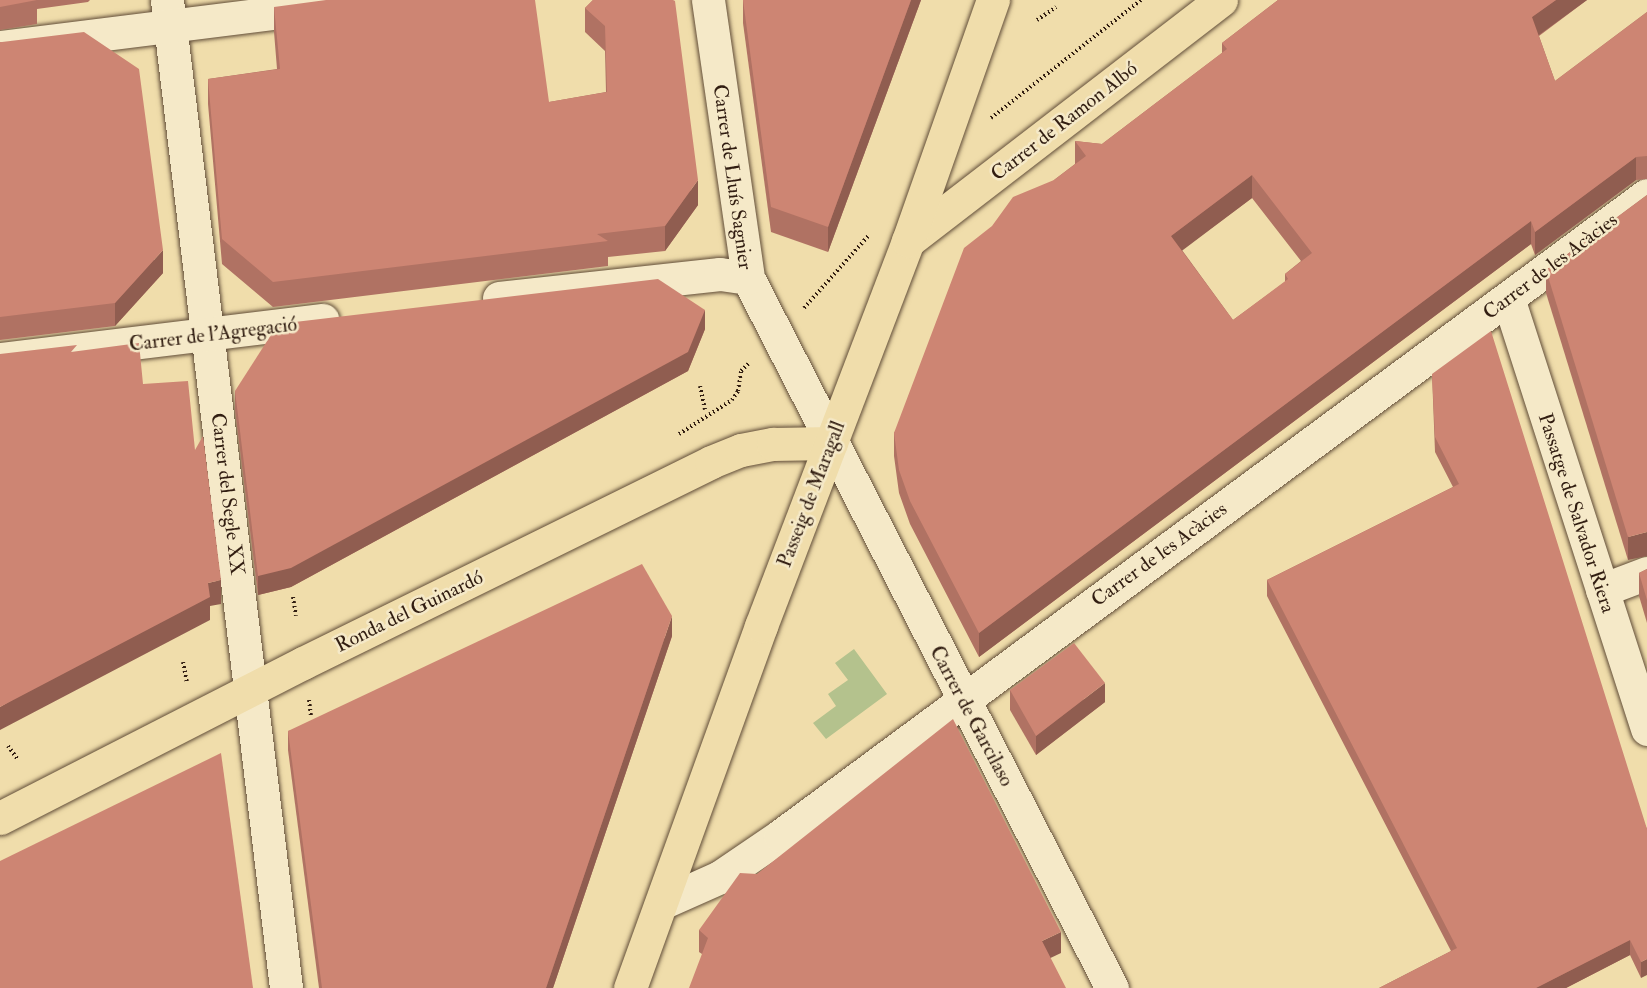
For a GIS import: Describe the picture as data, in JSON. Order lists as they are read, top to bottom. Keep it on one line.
{"streets":{"main road":["Carrer de Ramon Albó","Passeig de Maragall","Ronda del Guinardó"],"street":["Carrer de Lluís Sagnier","Carrer de les Acàcies","Carrer de l'Agregació","Carrer del Segle XX","Passatge de Salvador Riera","Carrer de Garcilaso"]},"crossings":[["Carrer de Ramon Albó","Passeig de Maragall"],["Carrer de Lluís Sagnier","Passeig de Maragall"],["Carrer de Lluís Sagnier","Ronda del Guinardó"],["Carrer de Lluís Sagnier","Carrer de Garcilaso"],["Carrer de les Acàcies","Passeig de Maragall"],["Carrer de les Acàcies","Passatge de Salvador Riera"],["Carrer de les Acàcies","Carrer de Garcilaso"],["Carrer de l'Agregació","Carrer del Segle XX"],["Carrer del Segle XX","Ronda del Guinardó"],["Passeig de Maragall","Ronda del Guinardó"],["Passeig de Maragall","Carrer de Garcilaso"],["Ronda del Guinardó","Carrer de Garcilaso"]]}
